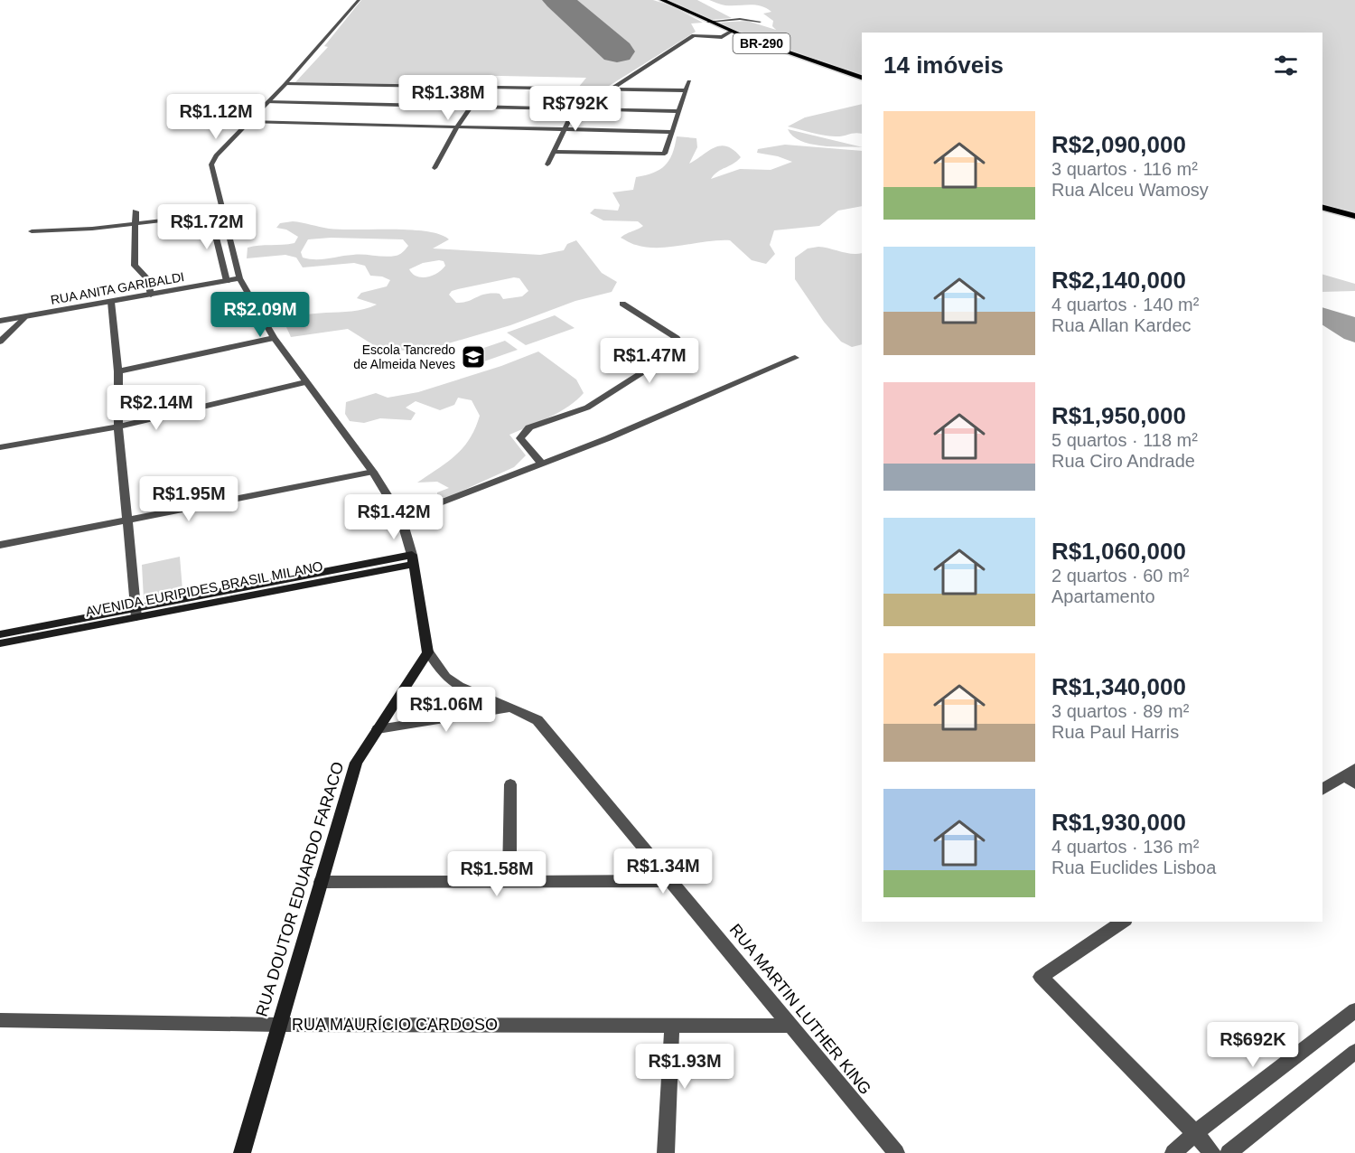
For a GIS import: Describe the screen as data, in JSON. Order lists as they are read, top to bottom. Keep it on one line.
{"streets":{"highway":["BR-290"],"main road":["AVENIDA EURIPIDES BRASIL MILANO","RUA DOUTOR EDUARDO FARACO","RUA MARTIN LUTHER KING"],"street":["RUA ANITA GARIBALDI","RUA MAURÍCIO CARDOSO"]},"crossings":[["RUA ANITA GARIBALDI","RUA MARTIN LUTHER KING"],["AVENIDA EURIPIDES BRASIL MILANO","RUA MARTIN LUTHER KING"],["RUA DOUTOR EDUARDO FARACO","RUA MARTIN LUTHER KING"],["RUA DOUTOR EDUARDO FARACO","RUA MAURÍCIO CARDOSO"],["RUA MARTIN LUTHER KING","RUA MAURÍCIO CARDOSO"]],"places":{"school or university":["Escola Tancredo de Almeida Neves"]},"page":{"heading":"14 imóveis","price":["R$1.38M","R$792K","R$1.12M","R$1.72M","R$2.09M","R$1.47M","R$2.14M","R$1.95M","R$1.42M","R$1.06M","R$1.34M","R$1.58M","R$692K","R$1.93M"],"list":[{"name":"R$2,090,000","note":"3 quartos · 116 m² · Rua Alceu Wamosy"},{"name":"R$2,140,000","note":"4 quartos · 140 m² · Rua Allan Kardec"},{"name":"R$1,950,000","note":"5 quartos · 118 m² · Rua Ciro Andrade"},{"name":"R$1,060,000","note":"2 quartos · 60 m² · Apartamento"},{"name":"R$1,340,000","note":"3 quartos · 89 m² · Rua Paul Harris"},{"name":"R$1,930,000","note":"4 quartos · 136 m² · Rua Euclides Lisboa"}]}}
